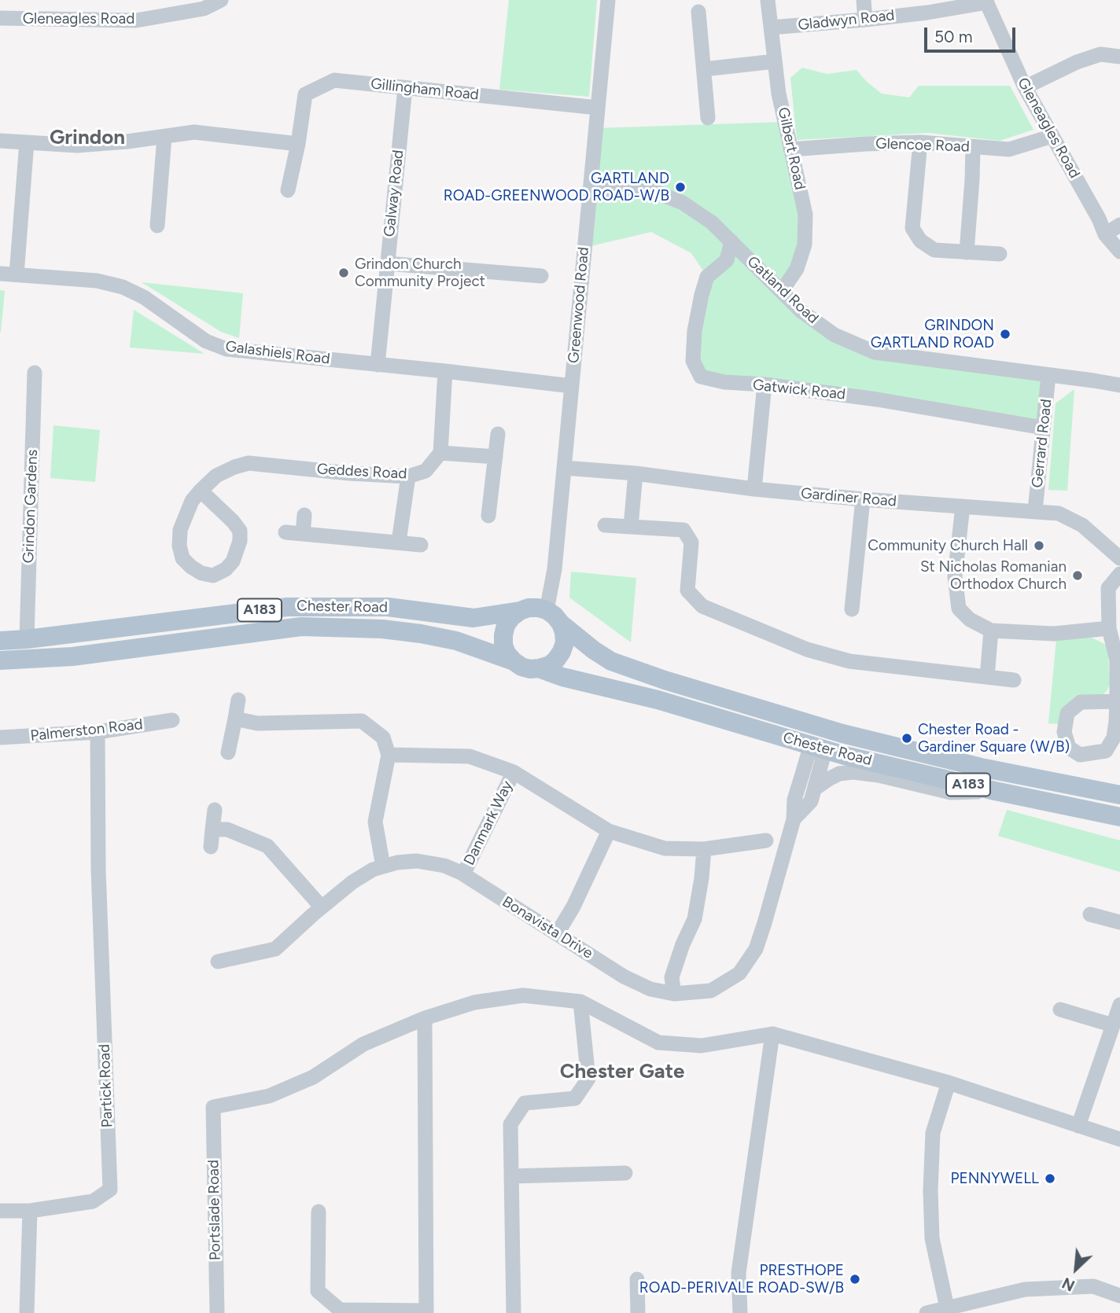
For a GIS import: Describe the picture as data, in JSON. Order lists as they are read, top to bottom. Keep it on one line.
{"streets":{"main road":["Chester Road","A183"],"street":["Gleneagles Road","Gladwyn Road","Gillingham Road","Glencoe Road","Gilbert Road","Galway Road","Gatland Road","Greenwood Road","Galashiels Road","Gatwick Road","Gerrard Road","Geddes Road","Gardiner Road","Grindon Gardens","Palmerston Road","Danmark Way","Bonavista Drive","Partick Road","Portslade Road"]},"crossings":[["Gleneagles Road","Gladwyn Road"],["Gleneagles Road","Glencoe Road"],["Gladwyn Road","Gilbert Road"],["Gillingham Road","Galway Road"],["Gillingham Road","Greenwood Road"],["Glencoe Road","Gilbert Road"],["Gilbert Road","Gatland Road"],["Galway Road","Galashiels Road"],["Gatland Road","Greenwood Road"],["Gatland Road","Gatwick Road"],["Gatland Road","Gerrard Road"],["Greenwood Road","Galashiels Road"],["Greenwood Road","Gardiner Road"],["Greenwood Road","Chester Road"],["Gatwick Road","Gerrard Road"],["Gerrard Road","Gardiner Road"],["Grindon Gardens","Chester Road"],["Chester Road","Bonavista Drive"],["Palmerston Road","Partick Road"],["Danmark Way","Bonavista Drive"]],"districts":["Grindon","Chester Gate"],"places":["GARTLAND ROAD-GREENWOOD ROAD-W/B","Grindon Church Community Project","GRINDON GARTLAND ROAD","Community Church Hall","St Nicholas Romanian Orthodox Church","Chester Road - Gardiner Square (W/B)","PENNYWELL","PRESTHOPE ROAD-PERIVALE ROAD-SW/B"],"scale_bar":"50 m","north":"bottom left"}
